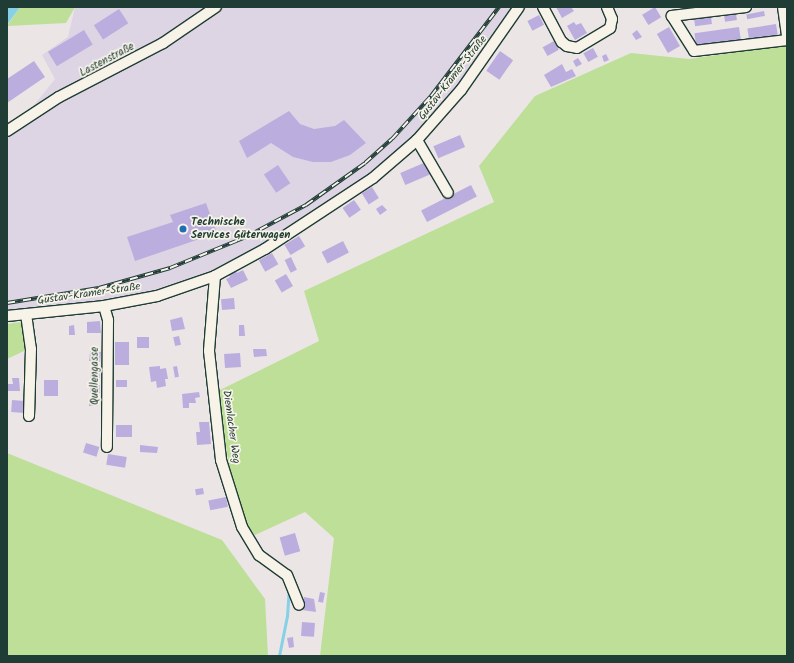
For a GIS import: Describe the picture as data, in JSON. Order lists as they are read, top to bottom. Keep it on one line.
{"streets":{"street":["Lastenstraße","Gustav-Kramer-Straße","Quellengasse","Diemlacher Weg"]},"crossings":[["Gustav-Kramer-Straße","Quellengasse"],["Gustav-Kramer-Straße","Diemlacher Weg"]],"places":["Technische Services Güterwagen"]}
